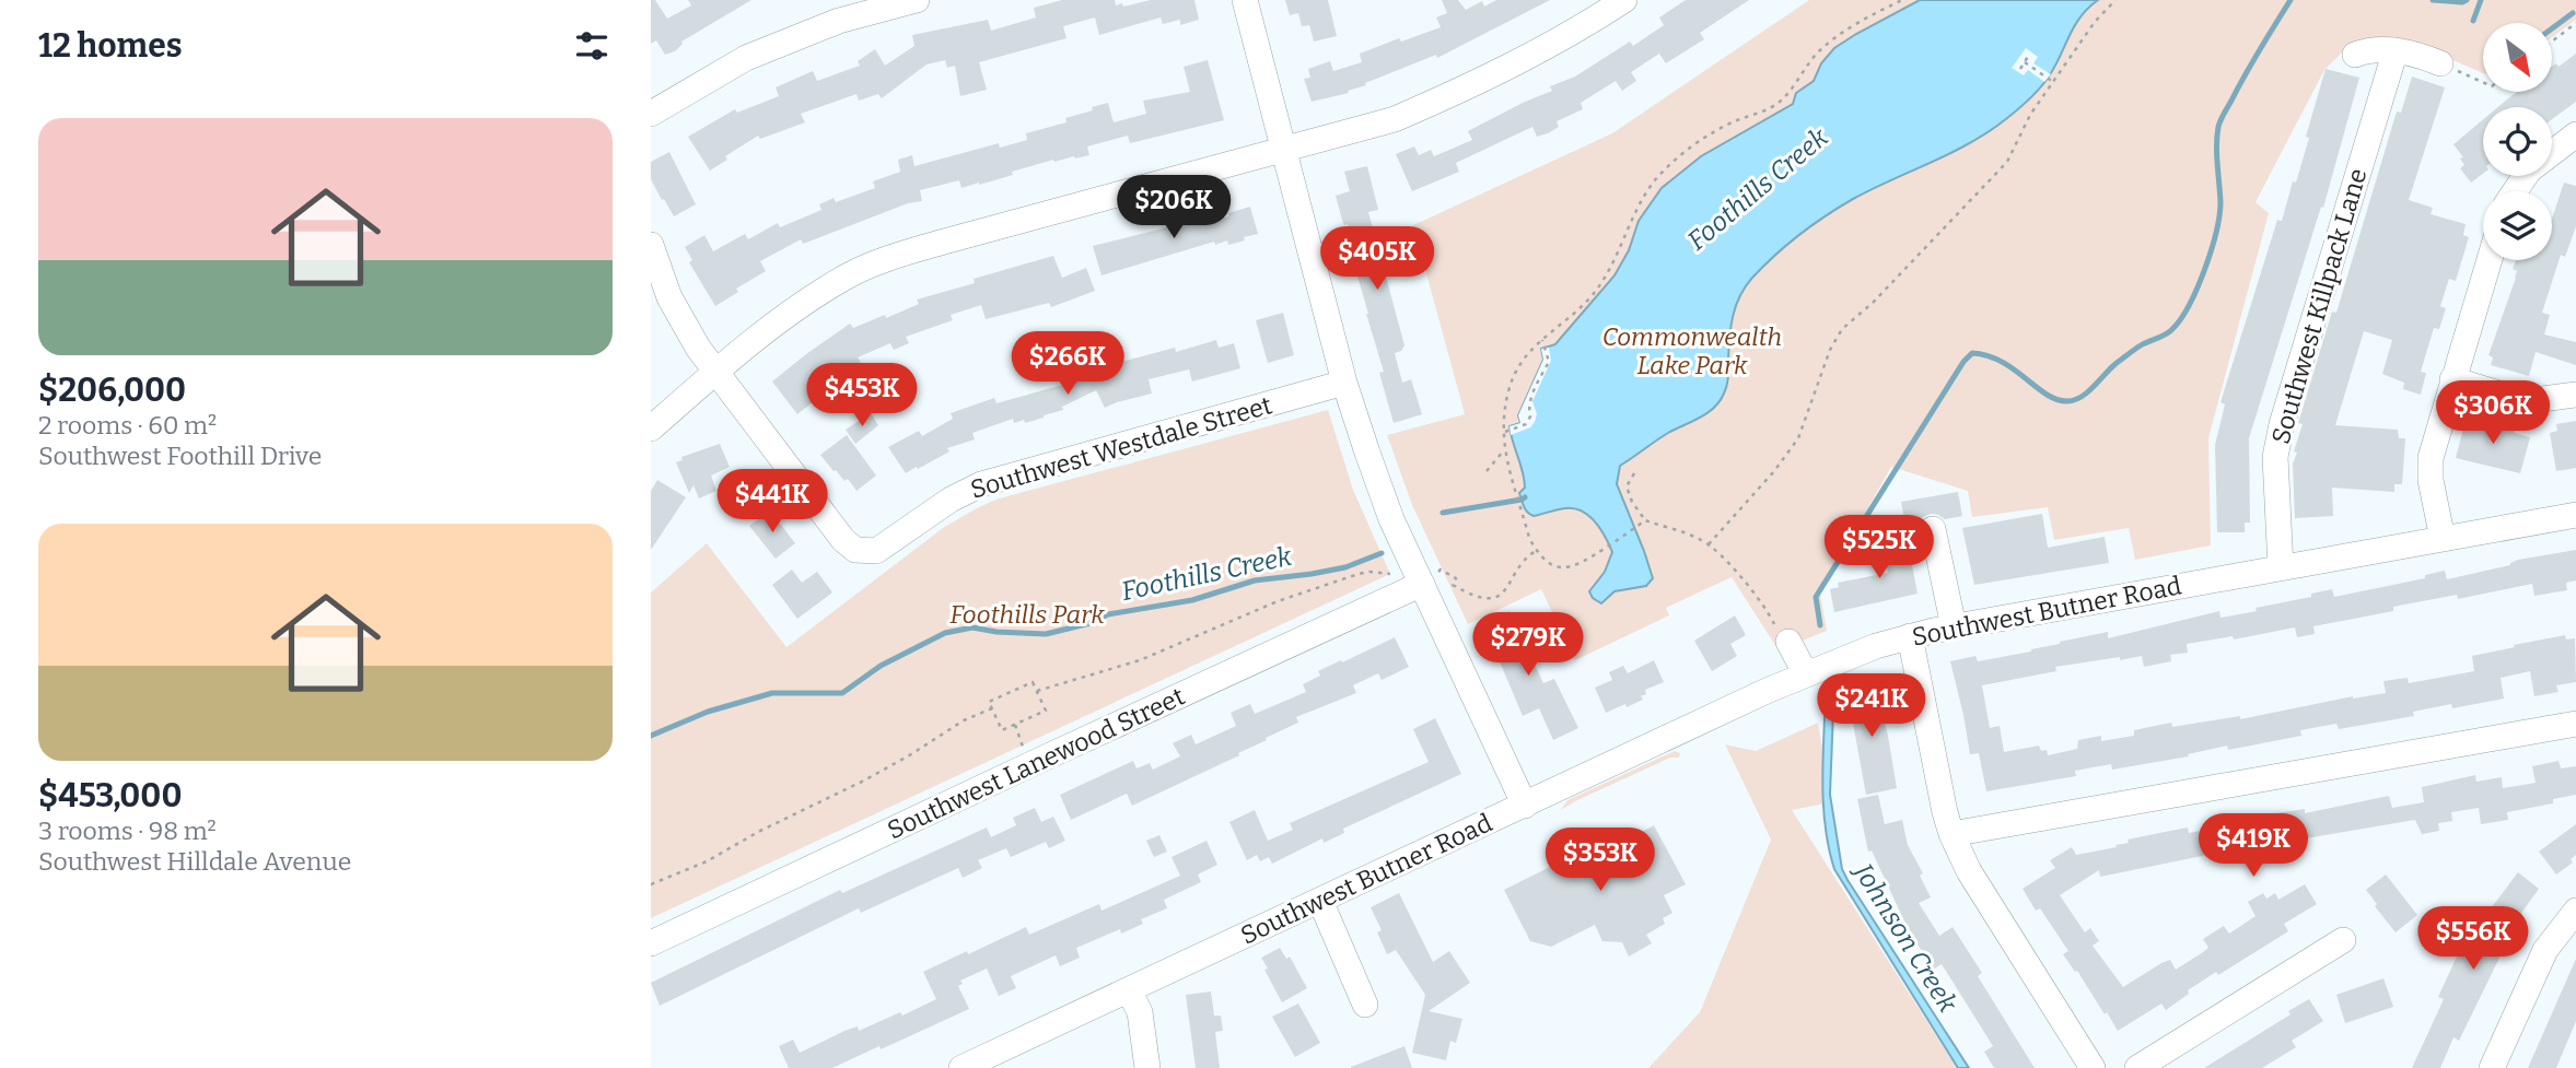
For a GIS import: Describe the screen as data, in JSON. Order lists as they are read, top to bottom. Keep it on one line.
{"streets":{"street":["Southwest Killpack Lane","Southwest Westdale Street","Southwest Butner Road","Southwest Lanewood Street"]},"crossings":[["Southwest Killpack Lane","Southwest Butner Road"]],"water":["Foothills Creek","Johnson Creek"],"parks":["Commonwealth Lake Park","Foothills Park"],"north":"bottom right","page":{"heading":"12 homes","list":[{"name":"$206,000","note":"2 rooms · 60 m² · Southwest Foothill Drive"},{"name":"$453,000","note":"3 rooms · 98 m² · Southwest Hilldale Avenue"}],"price":["$206K","$405K","$266K","$453K","$306K","$441K","$525K","$279K","$241K","$419K","$353K","$556K"]}}
